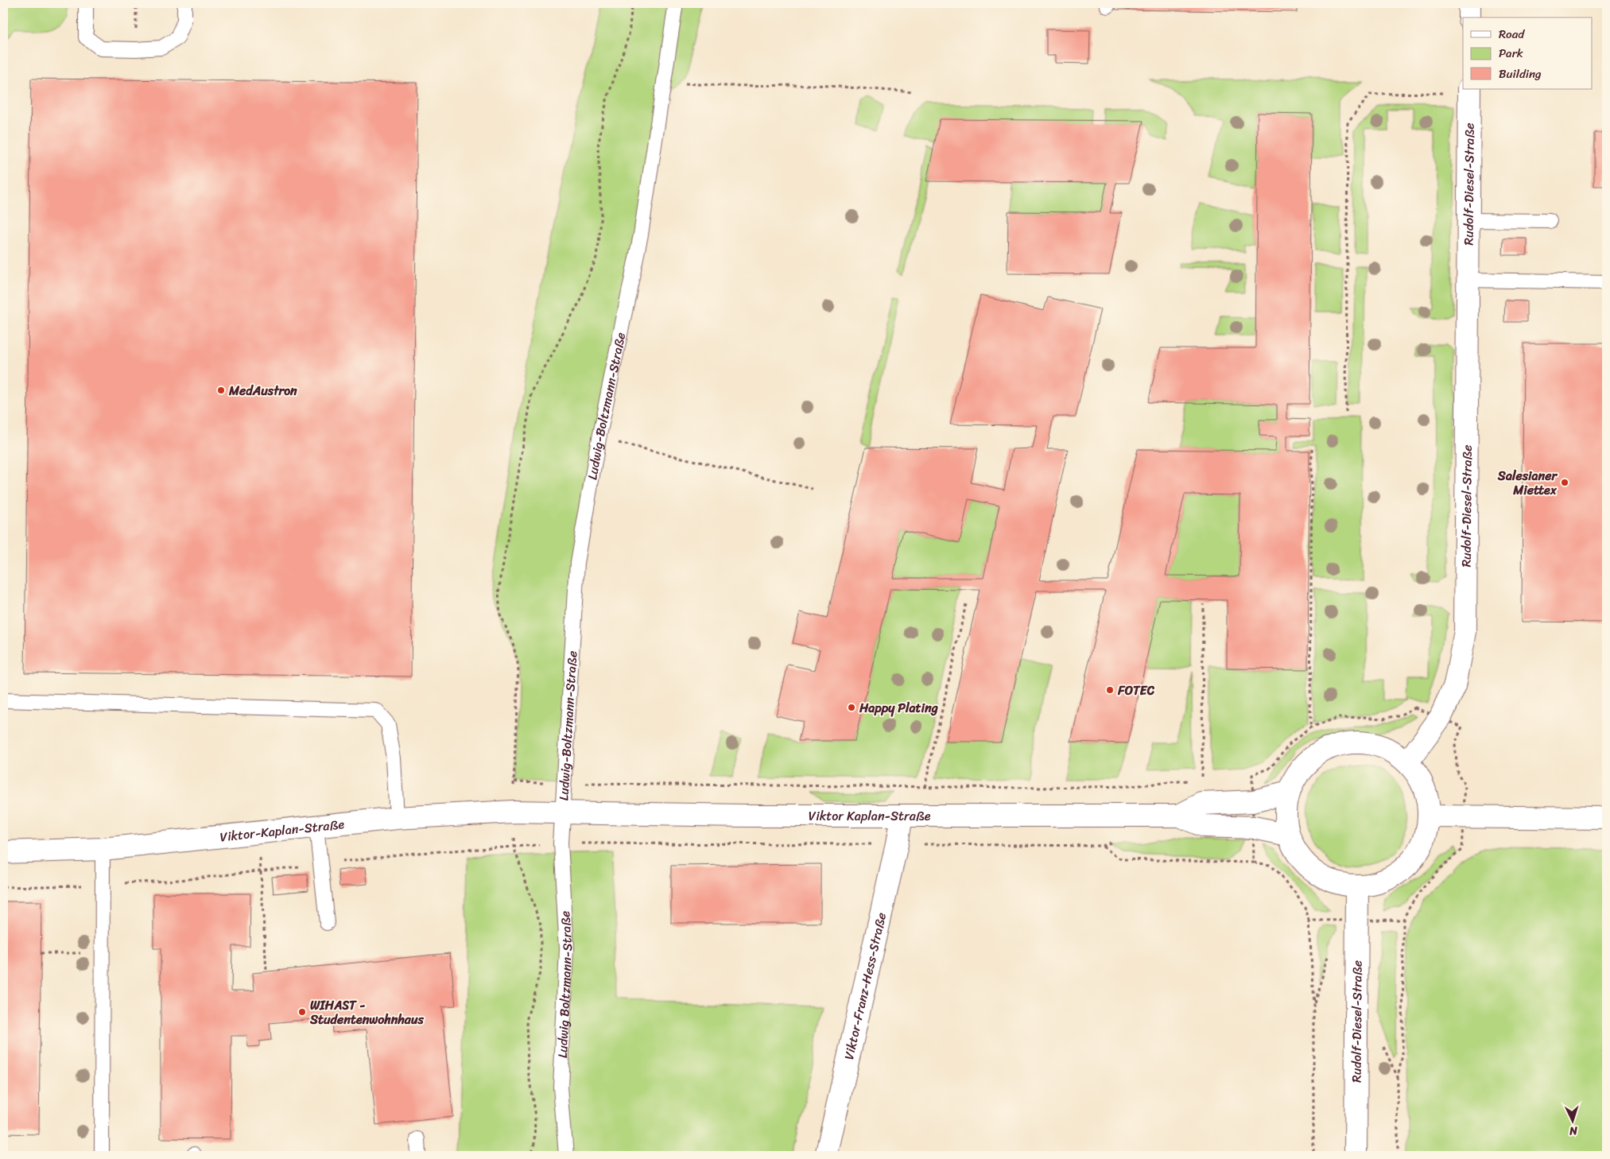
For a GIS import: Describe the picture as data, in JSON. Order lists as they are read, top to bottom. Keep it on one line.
{"streets":{"street":["Rudolf-Diesel-Straße","Viktor Kaplan-Straße","Viktor-Kaplan-Straße","Viktor-Franz-Hess-Straße"],"lane":["Ludwig-Boltzmann-Straße","Ludwig Boltzmann-Straße"]},"crossings":[["Ludwig-Boltzmann-Straße","Viktor Kaplan-Straße"],["Ludwig-Boltzmann-Straße","Viktor-Kaplan-Straße"],["Ludwig-Boltzmann-Straße","Ludwig Boltzmann-Straße"],["Viktor Kaplan-Straße","Viktor-Kaplan-Straße"],["Viktor Kaplan-Straße","Ludwig Boltzmann-Straße"],["Viktor Kaplan-Straße","Viktor-Franz-Hess-Straße"],["Viktor-Kaplan-Straße","Ludwig Boltzmann-Straße"]],"places":["MedAustron","Salesianer Miettex","FOTEC","Happy Plating","WIHAST - Studentenwohnhaus"],"legend":["Road","Park","Building"],"north":"bottom"}
